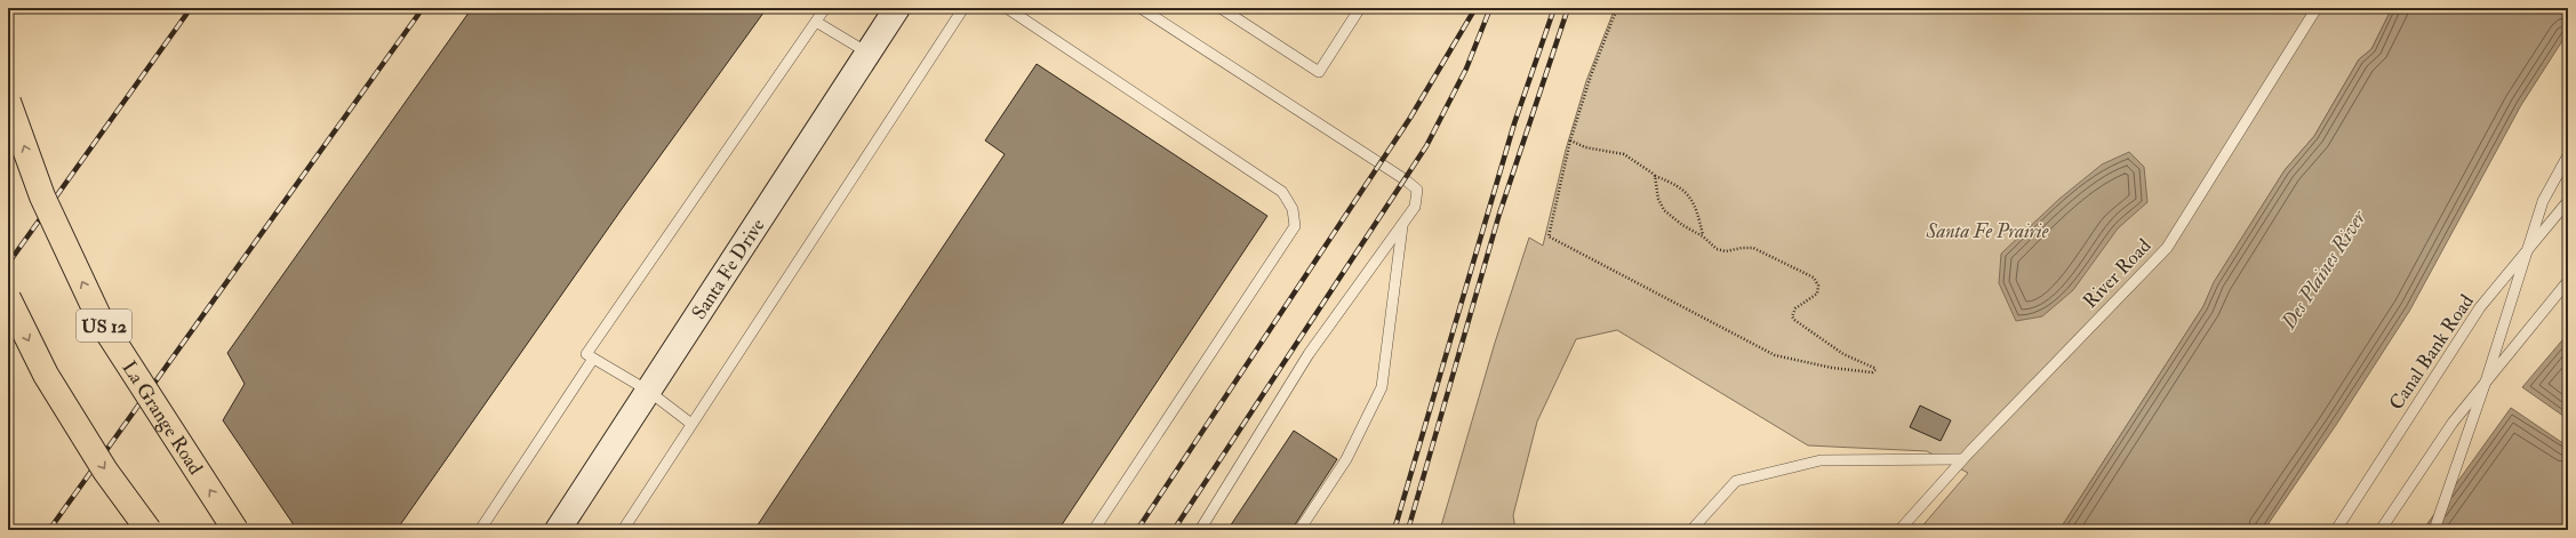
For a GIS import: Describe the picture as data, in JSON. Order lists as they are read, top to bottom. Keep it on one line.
{"streets":{"highway":["US 12","La Grange Road"],"street":["Santa Fe Drive"],"lane":["River Road","Canal Bank Road"]},"water":["Des Plaines River"],"parks":["Santa Fe Prairie"]}
